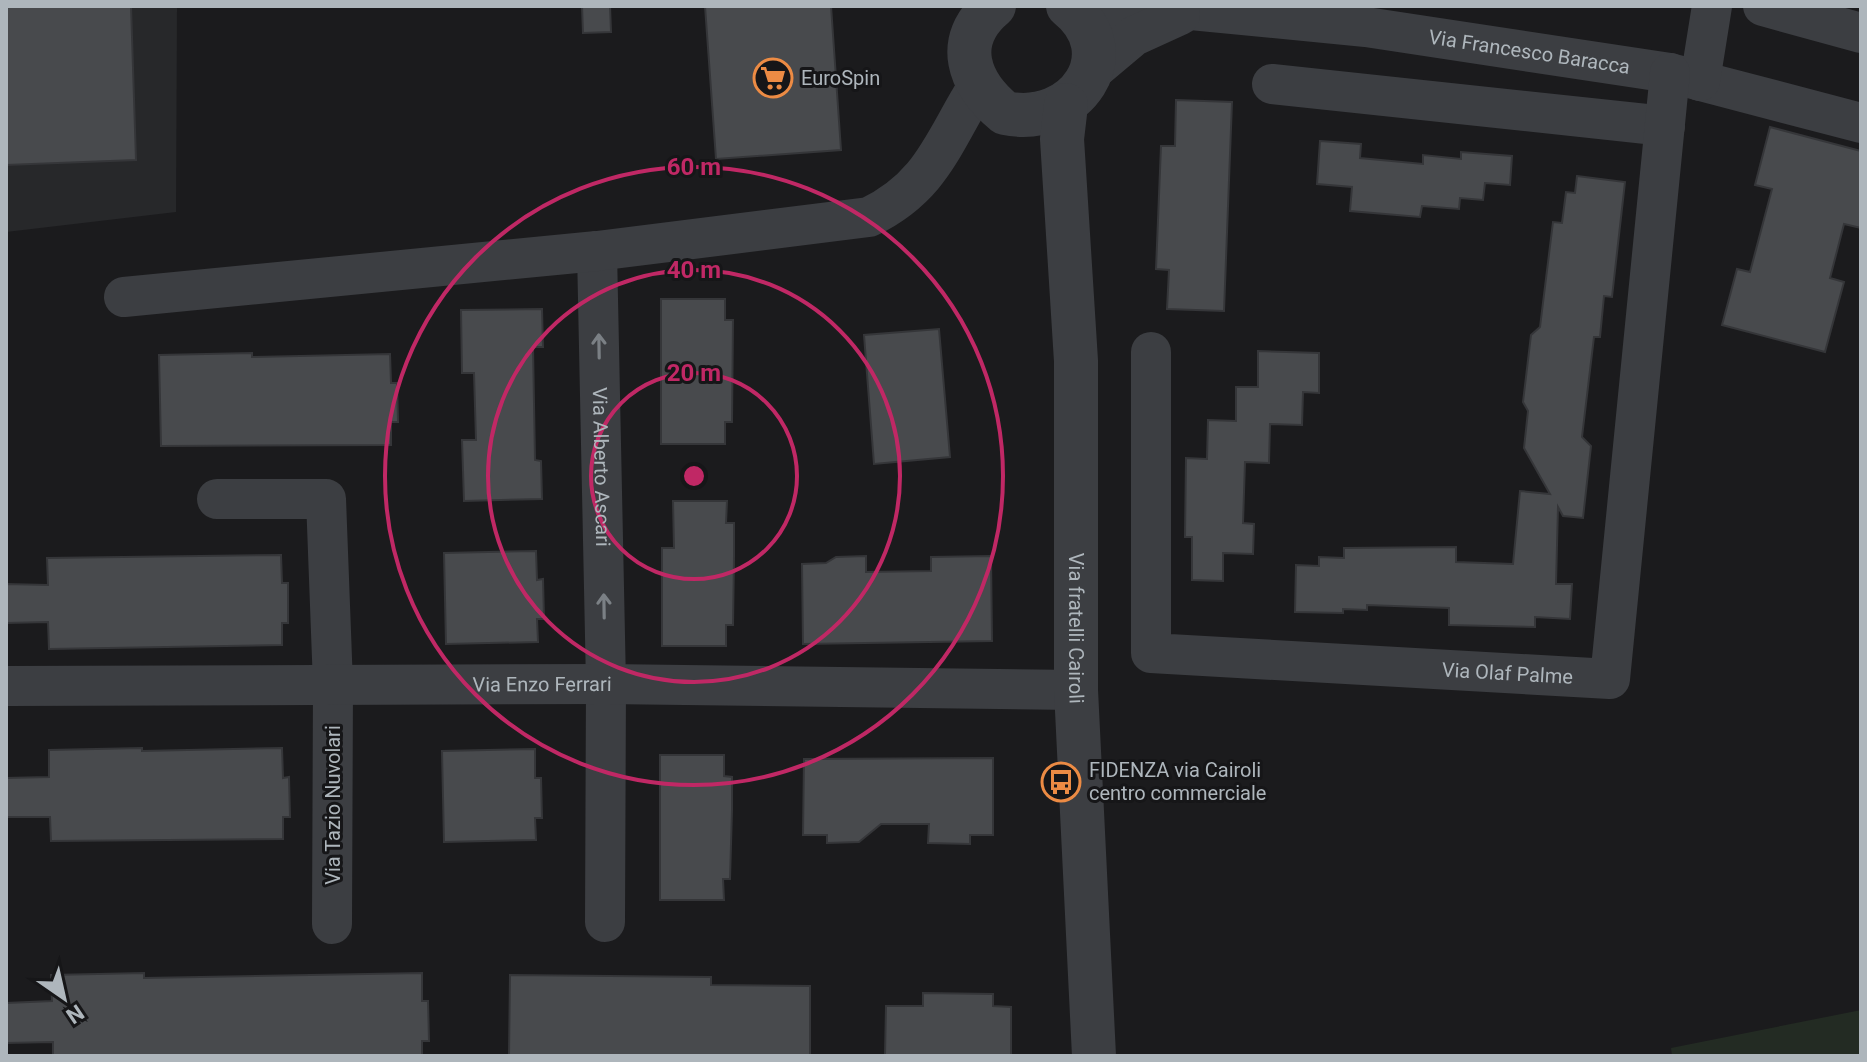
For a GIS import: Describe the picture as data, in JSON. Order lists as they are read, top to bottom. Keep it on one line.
{"streets":{"street":["Via Francesco Baracca","Via Alberto Ascari","Via fratelli Cairoli","Via Olaf Palme","Via Enzo Ferrari","Via Tazio Nuvolari"]},"crossings":[["Via Francesco Baracca","Via fratelli Cairoli"],["Via Francesco Baracca","Via Olaf Palme"],["Via Alberto Ascari","Via Enzo Ferrari"],["Via fratelli Cairoli","Via Enzo Ferrari"],["Via Enzo Ferrari","Via Tazio Nuvolari"]],"one_way":["Via Alberto Ascari"],"places":{"supermarket":["EuroSpin"],"bus stop":["FIDENZA via Cairoli centro commerciale"]},"north":"bottom right","rings":["60 m","40 m","20 m"]}
